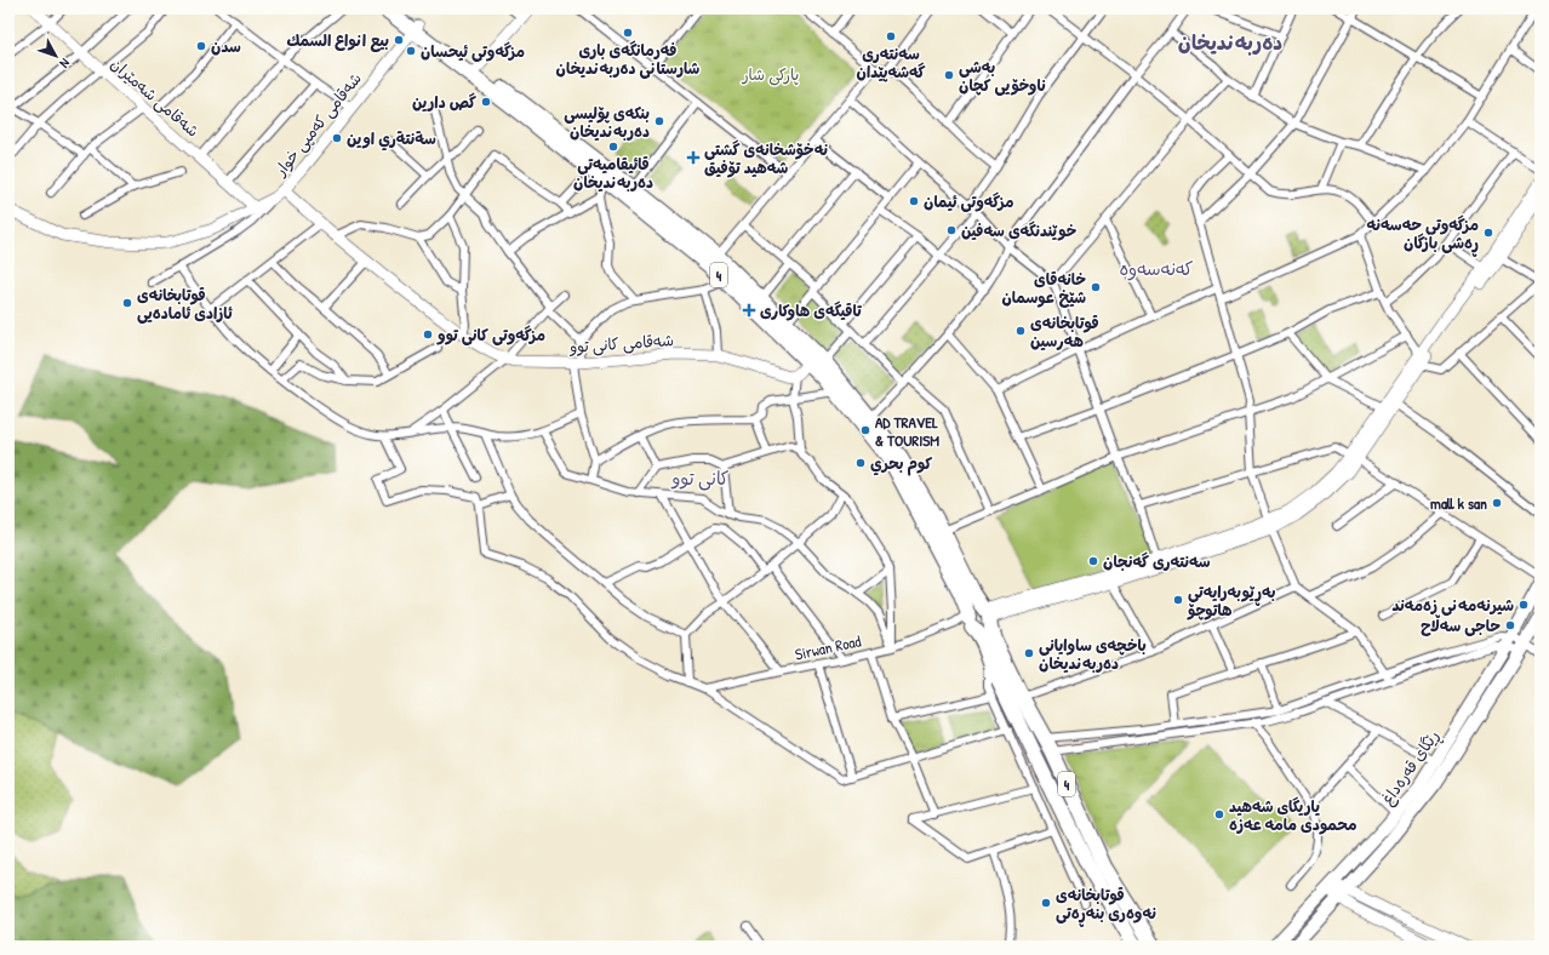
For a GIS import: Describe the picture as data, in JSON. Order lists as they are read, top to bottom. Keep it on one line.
{"streets":{"highway":["4"],"main road":["ڕێگای قەرەداغ"],"street":["شەقامی شەمێران","شەقامی کەمپی خوار","شەقامی کانی توو","Sirwan Road"]},"crossings":[["شەقامی شەمێران","شەقامی کەمپی خوار"],["شەقامی کەمپی خوار","4"],["شەقامی کەمپی خوار","شەقامی کانی توو"],["4","Sirwan Road"]],"districts":["دەربەندیخان","کەنەسەوە","کانی توو"],"parks":["پاركى شار"],"places":{"other":["فەرمانگەی باری شارستانی دەربەندیخان","سەنتەری گەشەپێدان","بيع انواع السمك","سدن","مزگەوتی ئیحسان","بەشی ناوخۆیی کچان","گص دارین","بنکەی پۆلیسی دەربەندیخان","سةنتةري اوين","قائیقامیەتی دەربەندیخان","مزگەوتی ئیمان","خوێندنگەی سەفین","مزگەوتی حەسەنە ڕەشی بازگان","خانەقای شێخ عوسمان","قوتابخانەی ئازادی ئامادەیی","قوتابخانەی هەرسین","مزگەوتی کانی توو","AD TRAVEL & TOURISM","کوم بحري","mall k san","سەنتەری گەنجان","بەڕێوبەرایەتی هاتوچۆ","شیرنەمەنی زەمەند","حاجی سەڵاح","باخچەی ساوایانی دەربەندیخان","یاریگاى شه‌هید محمودى مامه‌ عه‌زه","قوتابخانەی نەوەری بنەڕەتی"],"health":["نەخۆشخانەی گشتی شەهید تۆفیق","تاقیگەی هاوکاری"]},"north":"bottom right"}
